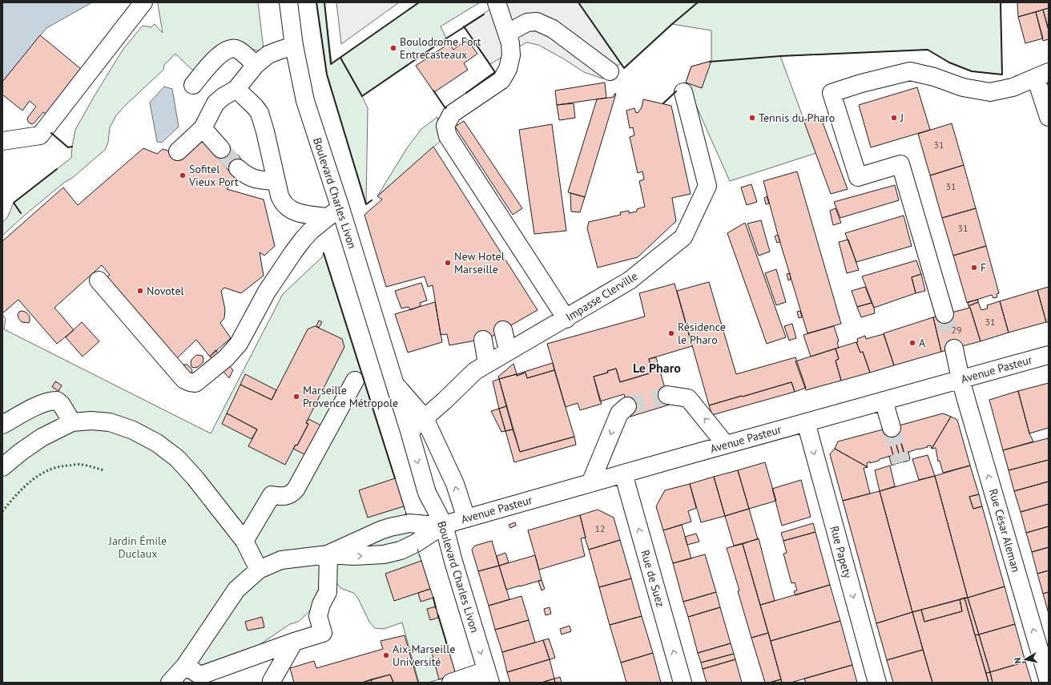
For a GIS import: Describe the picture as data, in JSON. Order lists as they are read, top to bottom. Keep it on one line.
{"streets":{"street":["Boulevard Charles Livon","Impasse Clerville","Avenue Pasteur","Rue César Aleman","Rue Papety","Rue de Suez"]},"crossings":[["Boulevard Charles Livon","Impasse Clerville"],["Boulevard Charles Livon","Avenue Pasteur"],["Avenue Pasteur","Rue César Aleman"],["Avenue Pasteur","Rue Papety"],["Avenue Pasteur","Rue de Suez"]],"one_way":["Rue César Aleman","Rue Papety","Rue de Suez"],"districts":["Le Pharo"],"parks":["Jardin Émile Duclaux"],"places":["Boulodrome Fort Entrecasteaux","Tennis du Pharo","J","Sofitel Vieux Port","New Hotel Marseille","F","Novotel","Résidence le Pharo","A","Marseille Provence Métropole","Aix-Marseille Université"],"house_numbers":["31","31","31","31","29","12"],"north":"left"}
